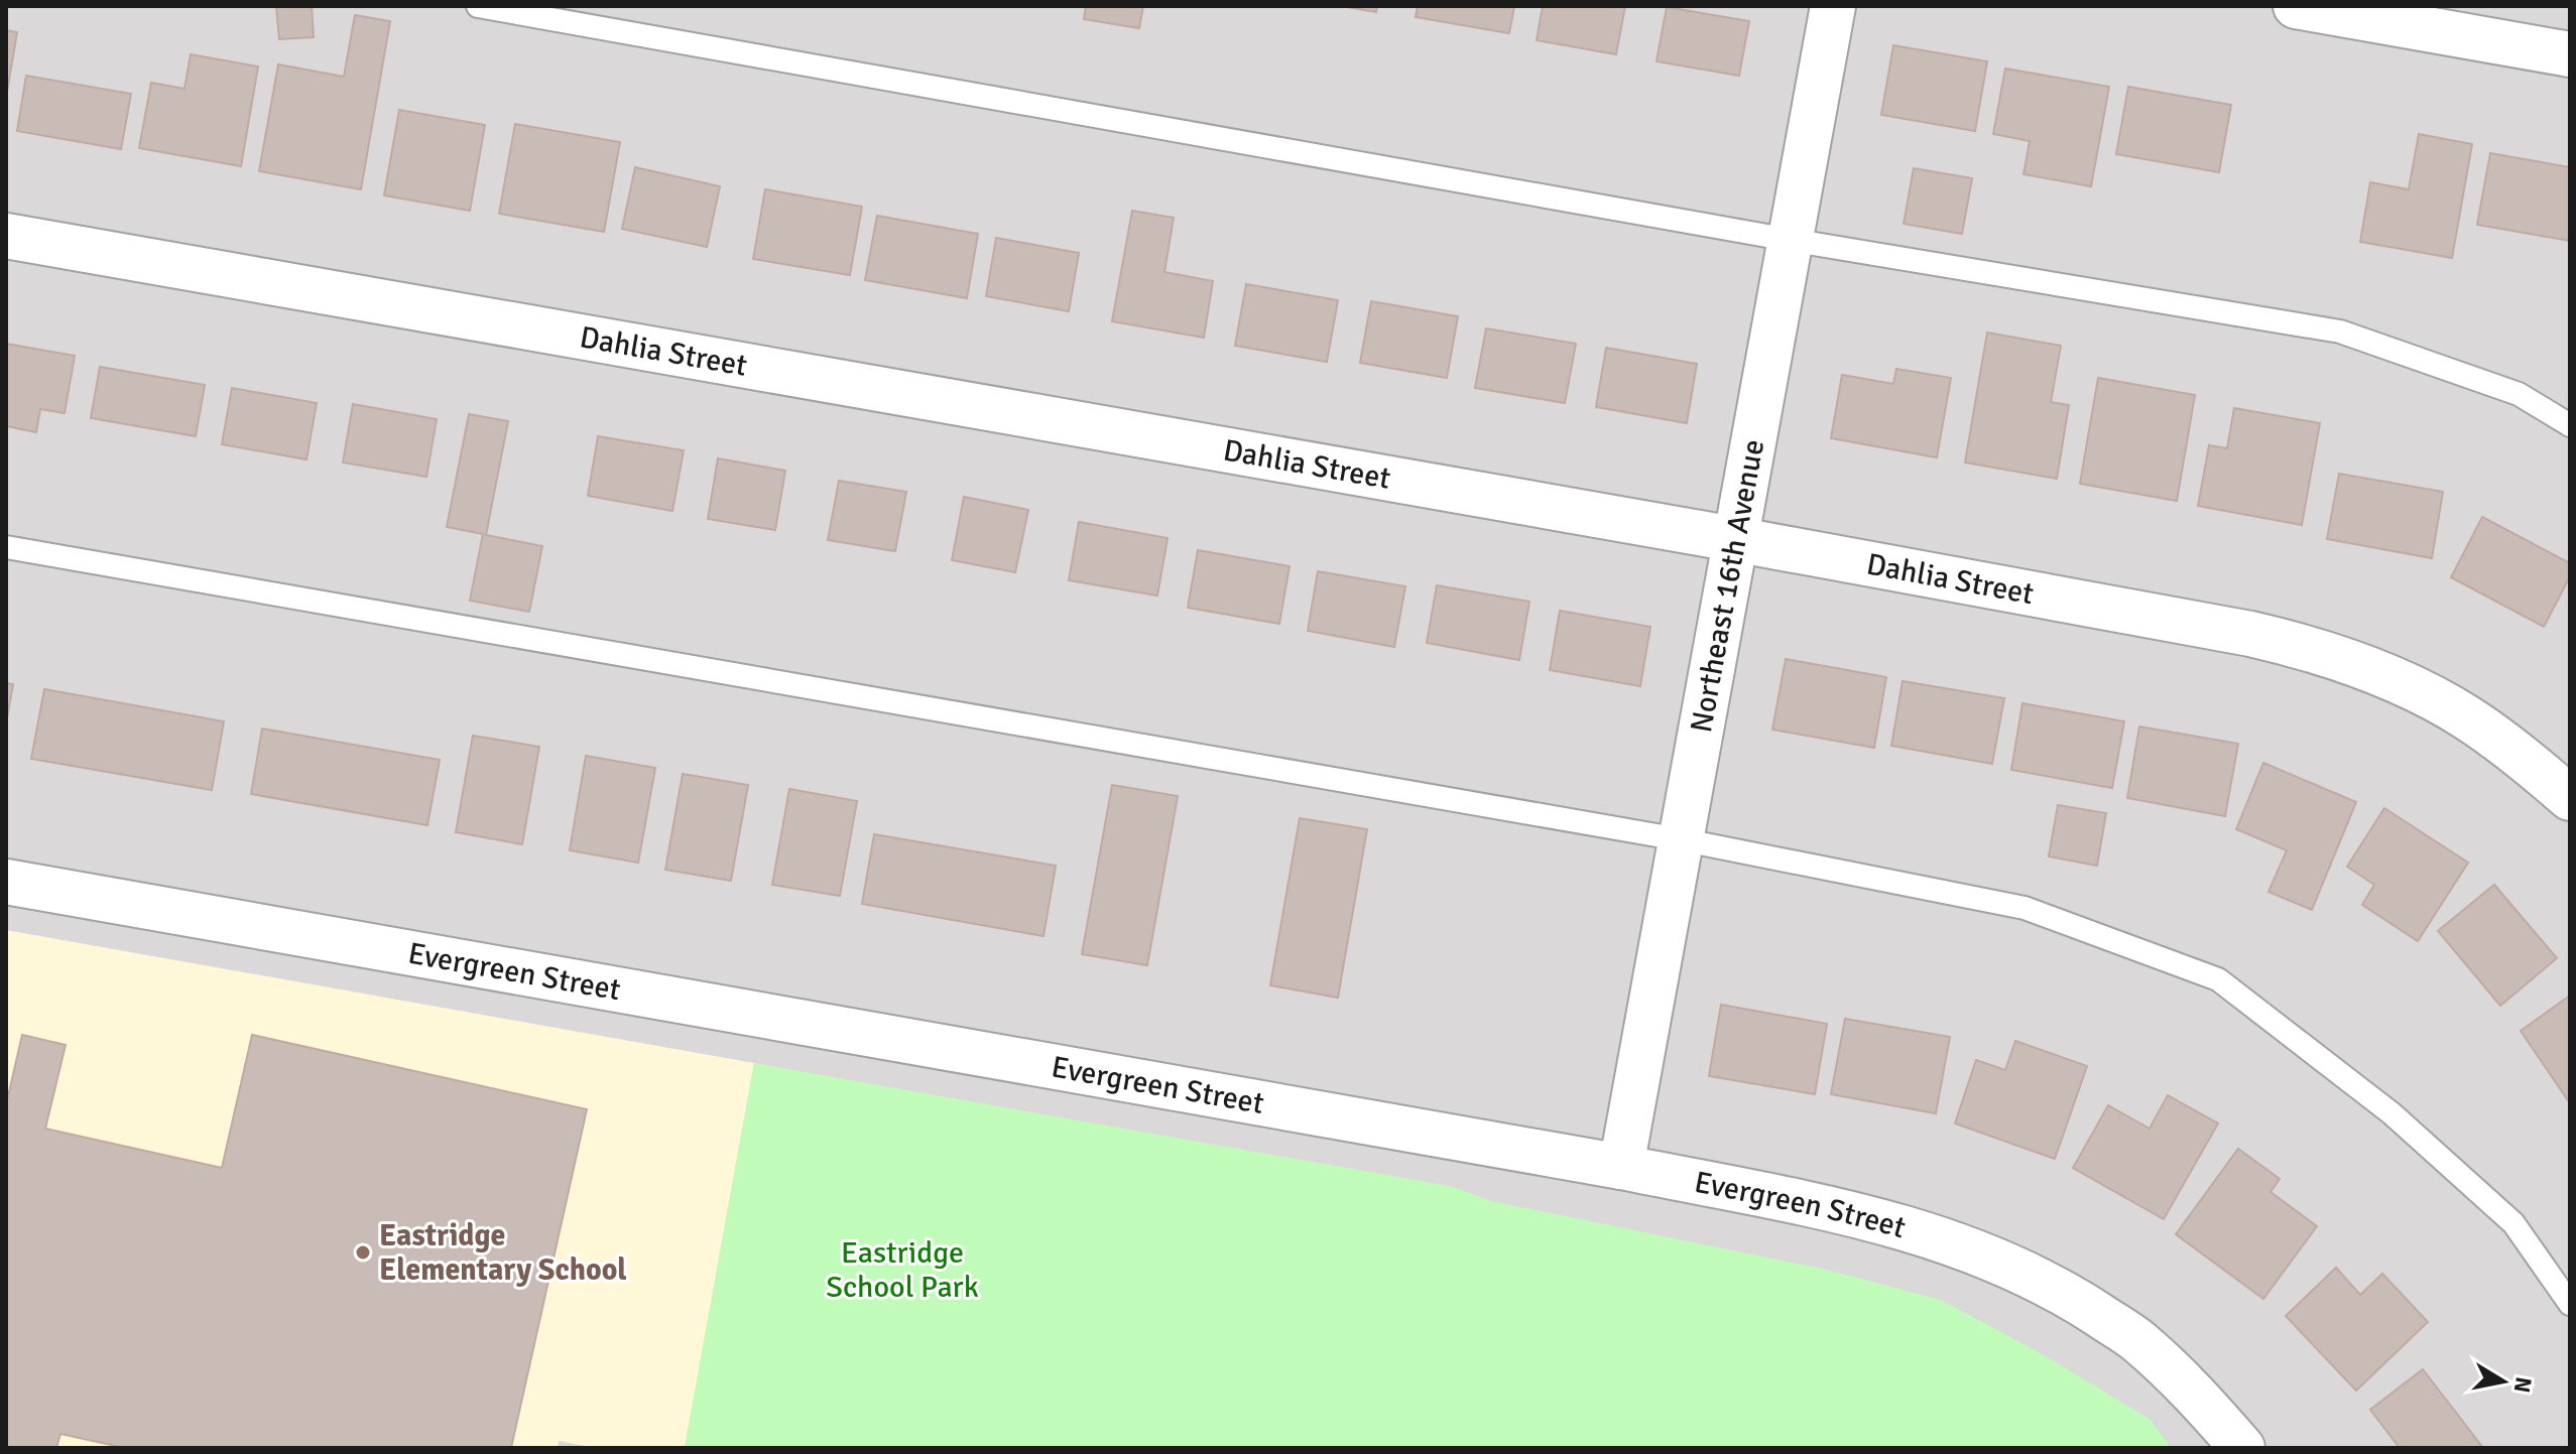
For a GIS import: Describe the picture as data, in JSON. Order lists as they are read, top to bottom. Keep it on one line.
{"streets":{"street":["Dahlia Street","Northeast 16th Avenue","Evergreen Street"]},"crossings":[["Dahlia Street","Northeast 16th Avenue"],["Northeast 16th Avenue","Evergreen Street"]],"parks":["Eastridge School Park"],"places":["Eastridge Elementary School"],"north":"right"}
